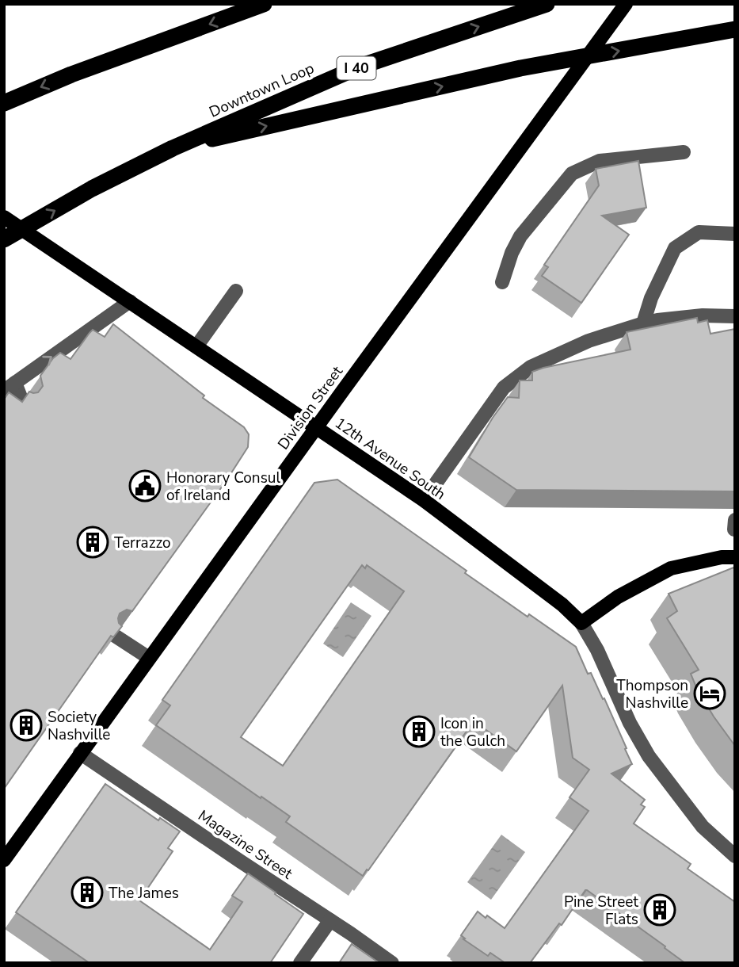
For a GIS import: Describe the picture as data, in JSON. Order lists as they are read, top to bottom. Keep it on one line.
{"streets":{"highway":["I 40","Downtown Loop"],"main road":["Division Street","12th Avenue South"],"street":["Magazine Street"]},"crossings":[["Division Street","12th Avenue South"],["Division Street","Magazine Street"]],"places":{"public building":["Honorary Consul of Ireland"],"building":["Terrazzo","Society Nashville","Icon in the Gulch","The James","Pine Street Flats"],"hotel":["Thompson Nashville"]}}
